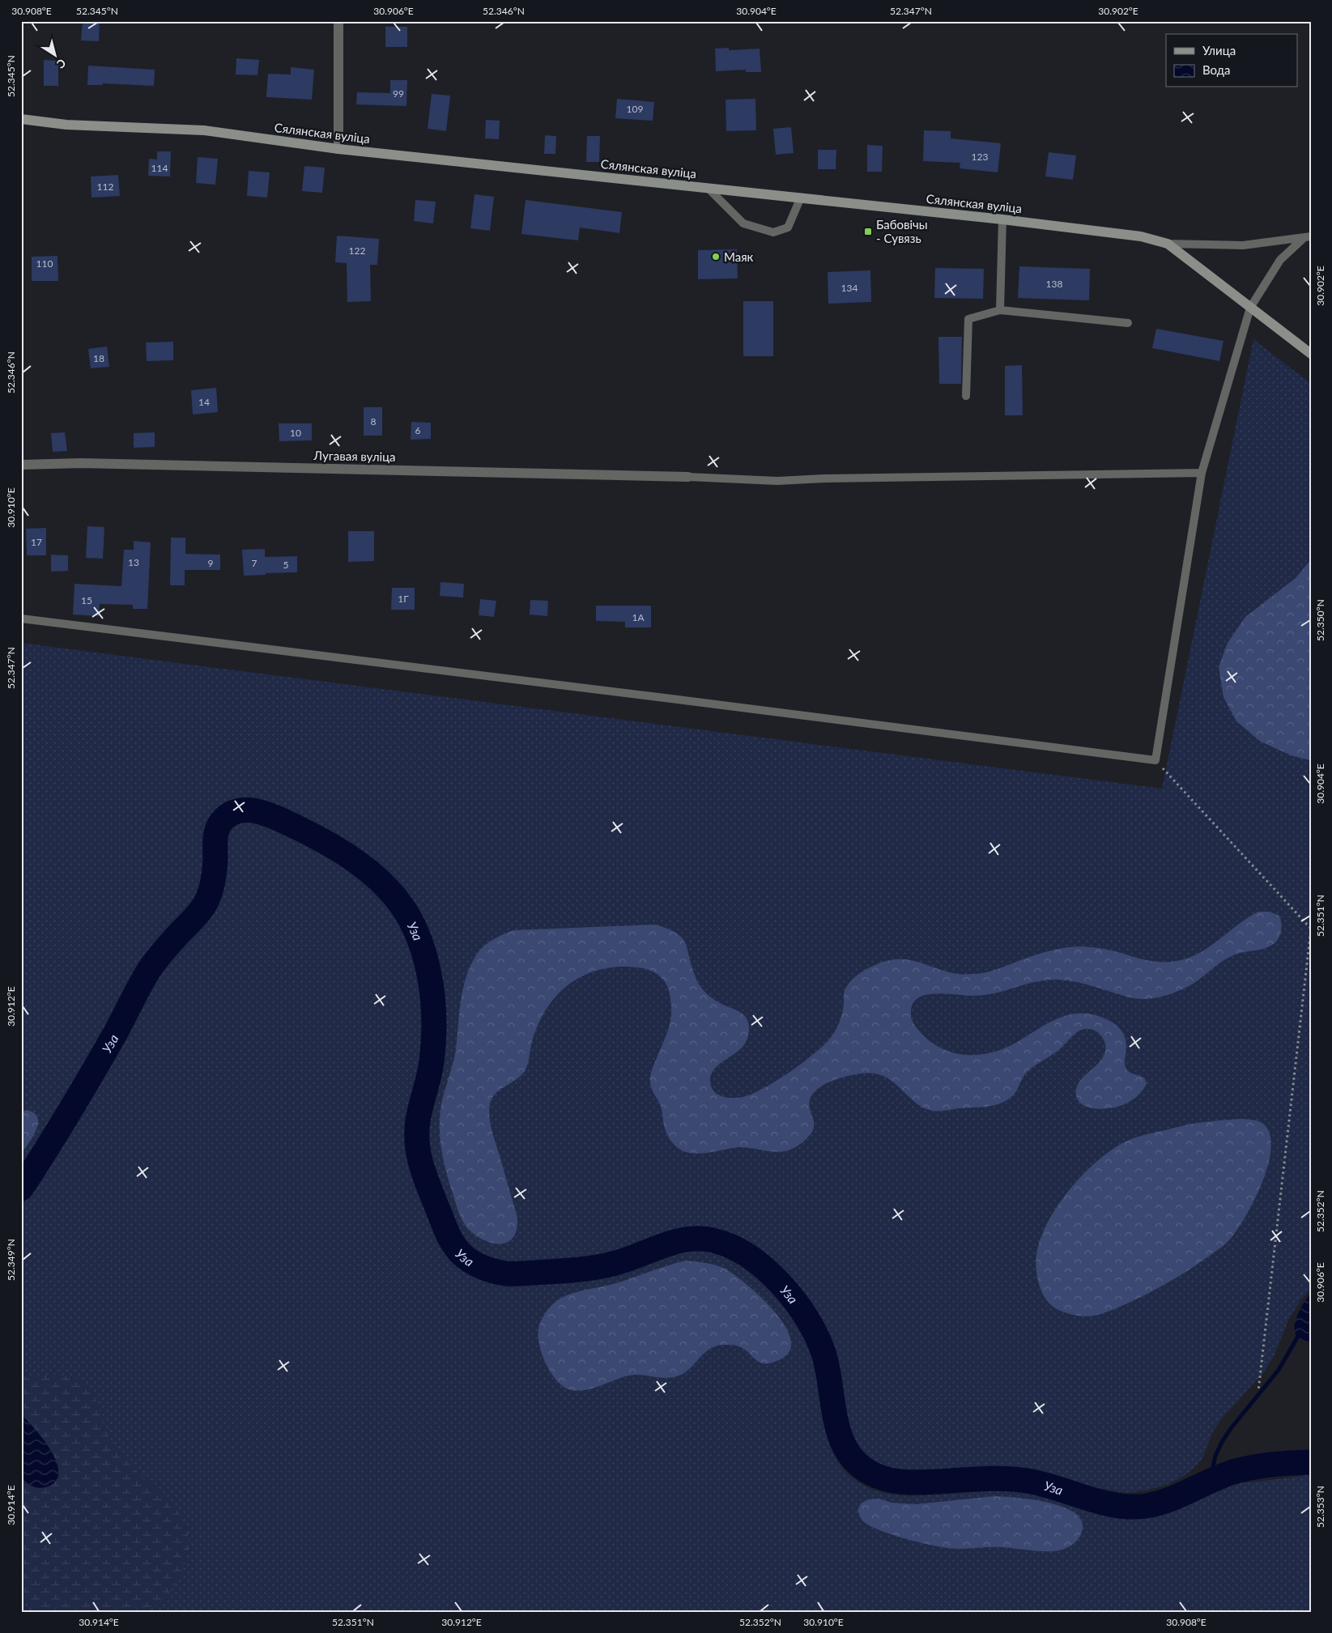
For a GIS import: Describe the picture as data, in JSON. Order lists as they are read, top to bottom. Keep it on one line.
{"streets":{"street":["Сялянская вуліца","Лугавая вуліца"]},"water":["Уза"],"places":{"transit":["Бабовічы - Сувязь"],"other":["Маяк"]},"house_numbers":["99","109","123","114","112","122","110","138","134","18","14","8","6","10","17","13","9","7","5","1Г","15","1А"],"legend":["Улица","Вода"],"north":"bottom right","coordinates":["30.908°E","52.345°N","30.906°E","52.346°N","30.904°E","52.347°N","30.902°E","30.910°E","52.350°N","52.351°N","30.912°E","52.352°N","52.349°N","30.914°E","52.353°N"]}
